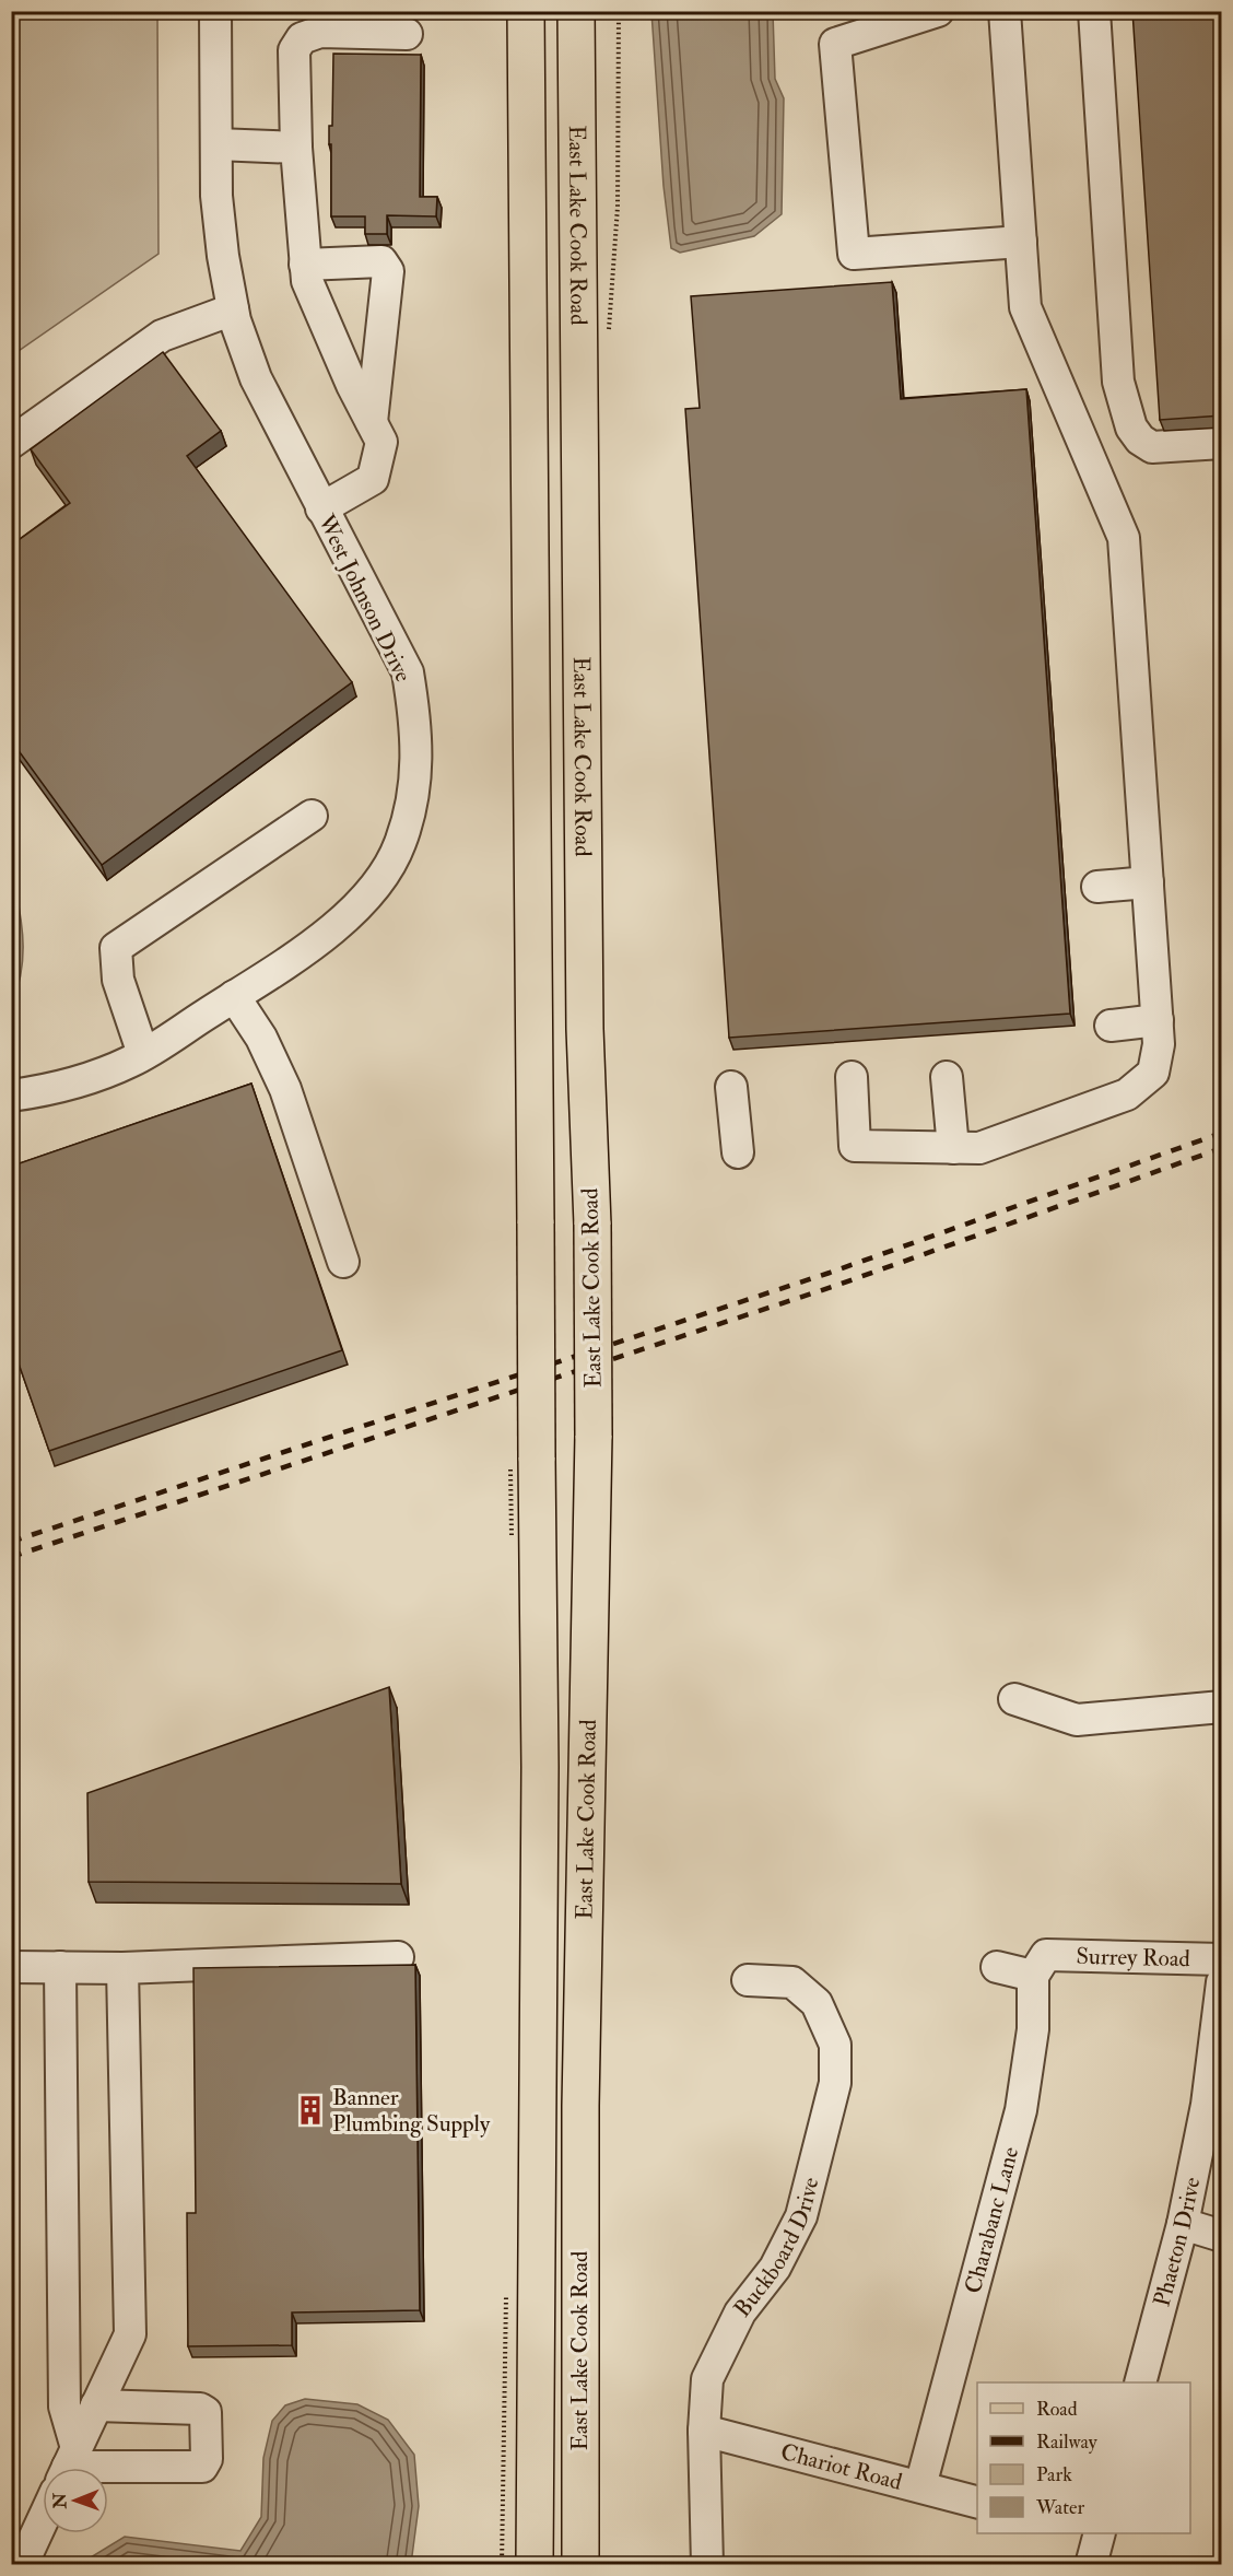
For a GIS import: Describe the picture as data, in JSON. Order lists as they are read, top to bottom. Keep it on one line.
{"streets":{"main road":["East Lake Cook Road"],"street":["West Johnson Drive","Surrey Road","Charabanc Lane","Phaeton Drive","Buckboard Drive","Chariot Road"]},"crossings":[["Surrey Road","Charabanc Lane"],["Charabanc Lane","Chariot Road"],["Buckboard Drive","Chariot Road"]],"places":{"building":["Banner Plumbing Supply"]},"legend":["Road","Railway","Park","Water"],"north":"left"}
